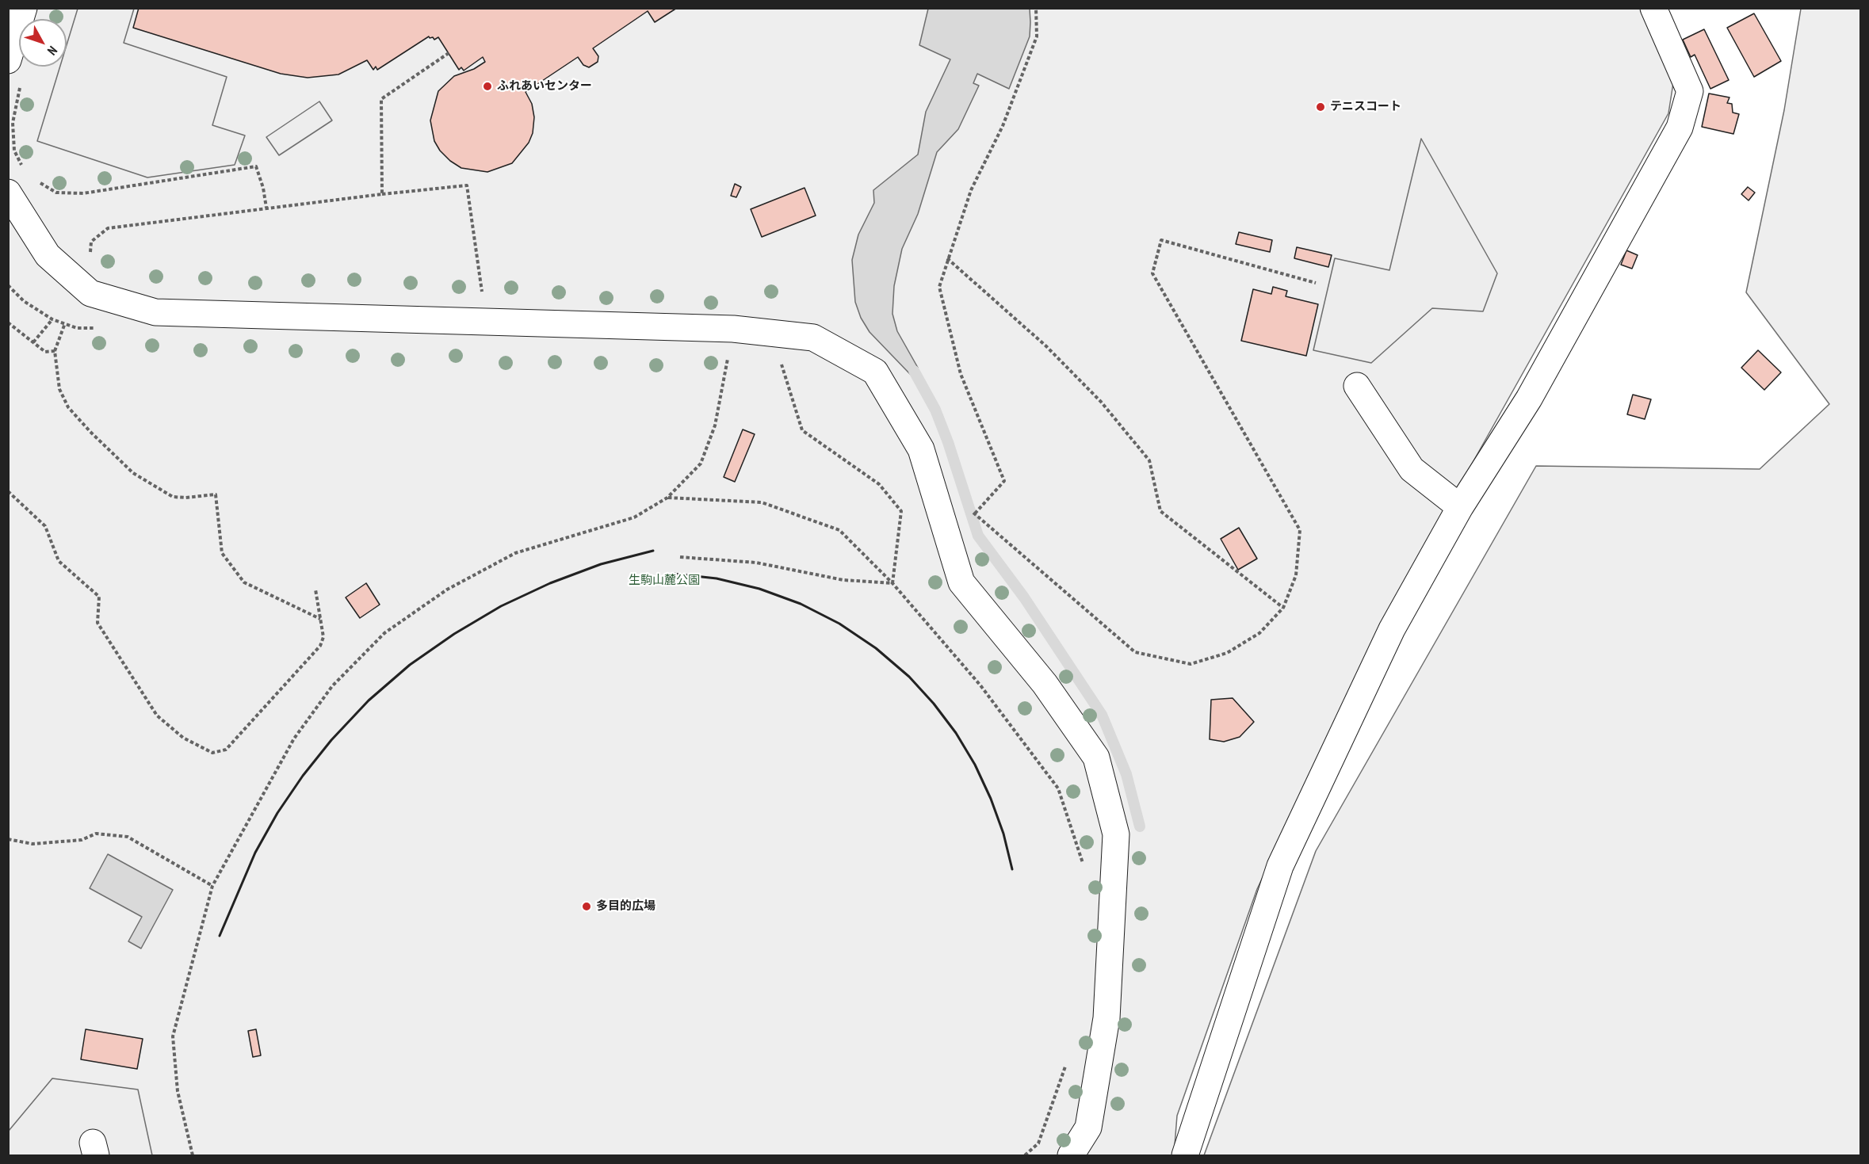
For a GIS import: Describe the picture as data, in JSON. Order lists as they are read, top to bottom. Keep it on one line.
{"parks":["生駒山麓公園"],"places":["ふれあいセンター","テニスコート","多目的広場"],"north":"bottom right"}
